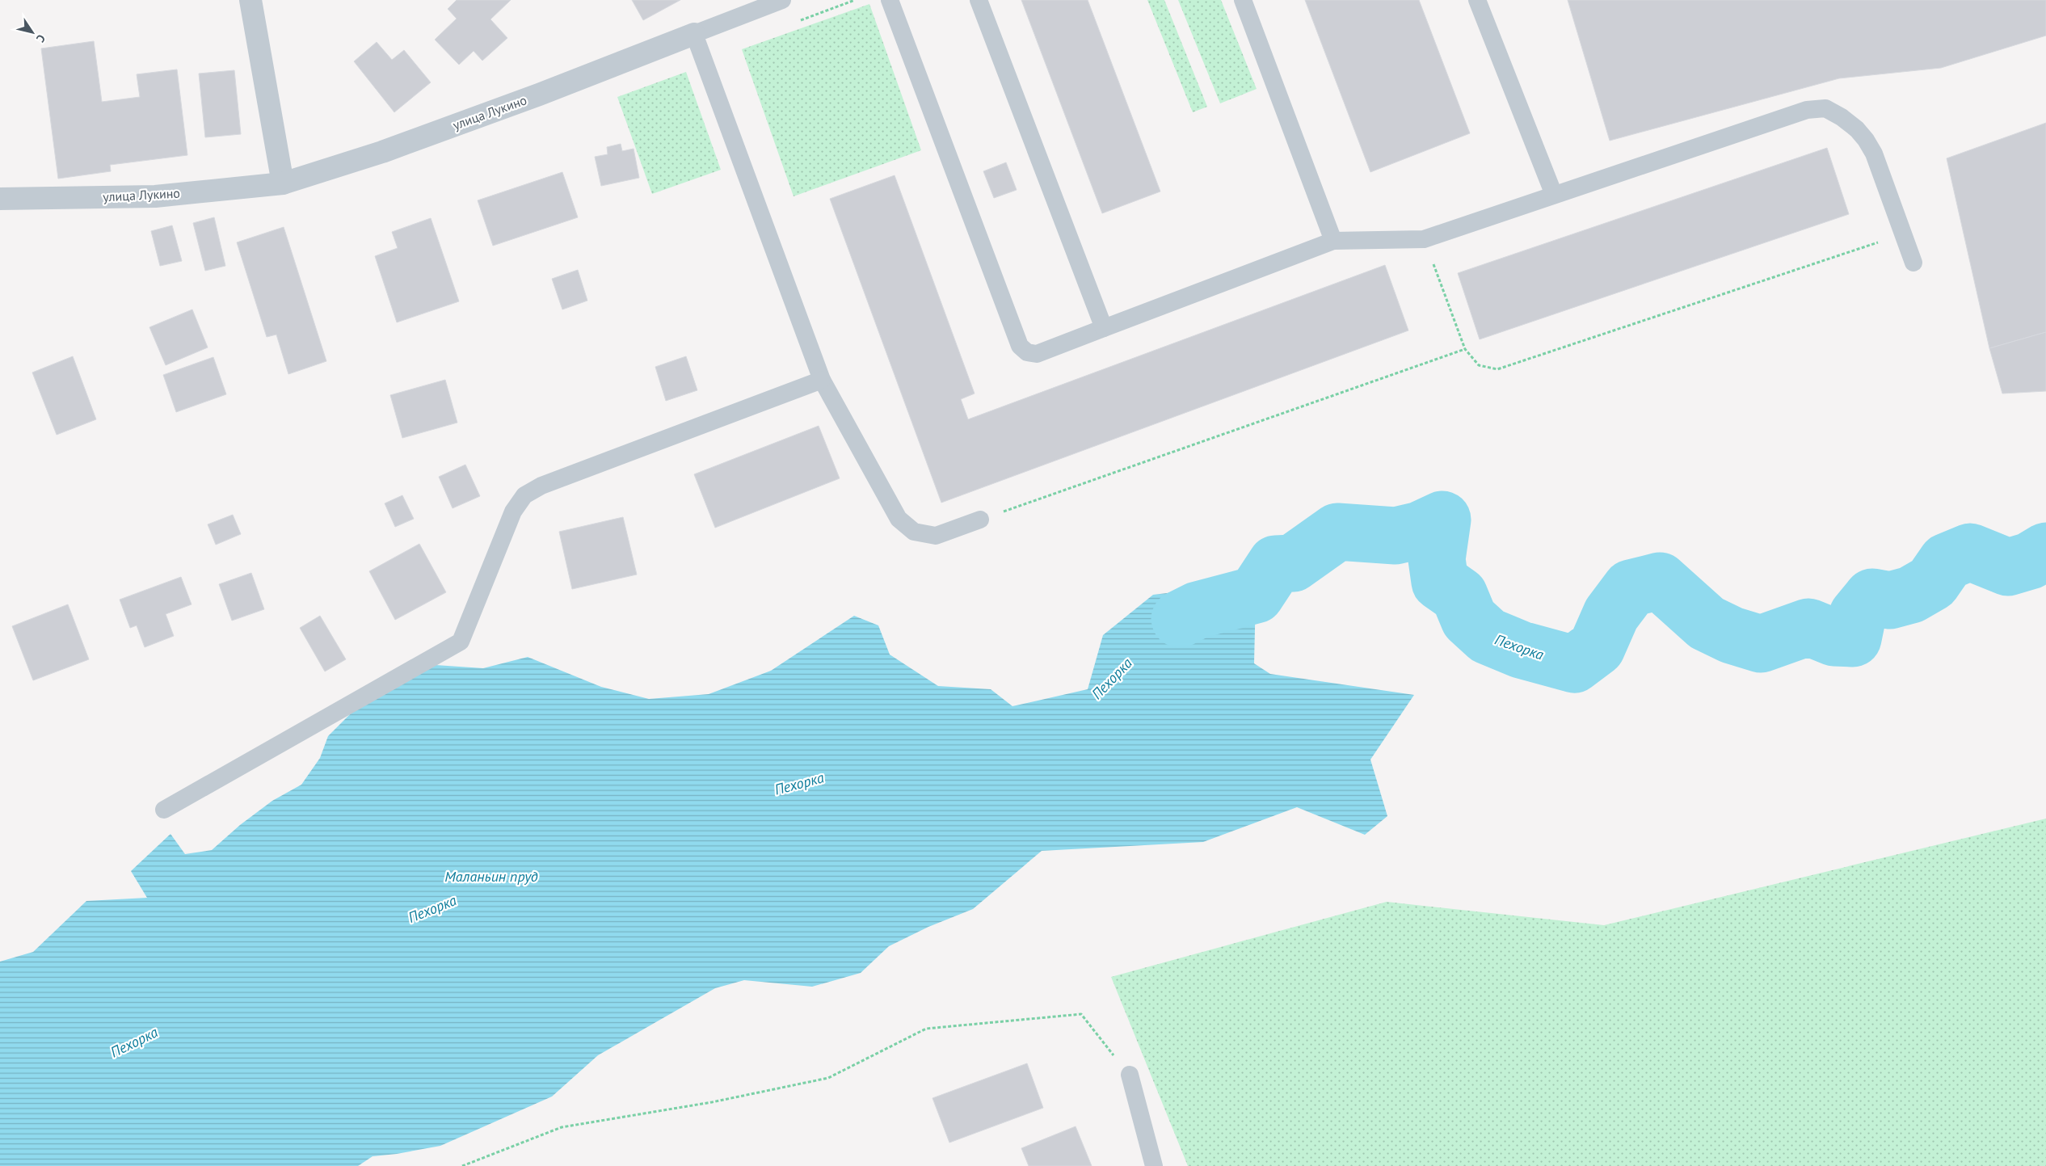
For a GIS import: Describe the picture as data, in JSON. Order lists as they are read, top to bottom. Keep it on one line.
{"streets":{"street":["улица Лукино"]},"water":["Пехорка","Маланьин пруд"],"north":"bottom right"}
